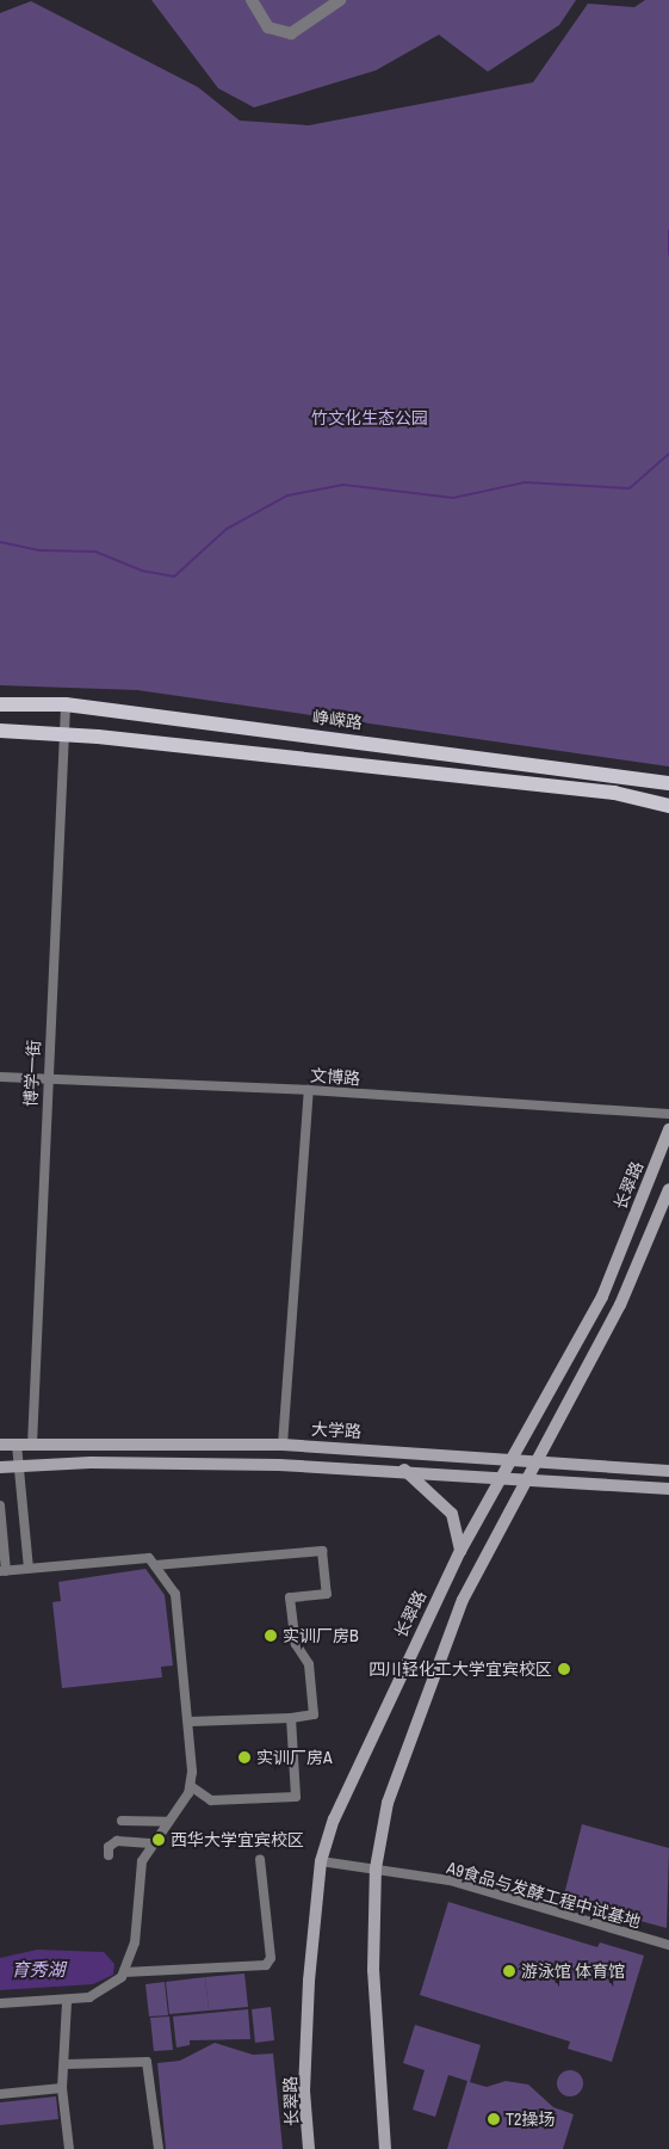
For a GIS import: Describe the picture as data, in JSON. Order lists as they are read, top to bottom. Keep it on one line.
{"streets":{"main road":["峥嵘路","长翠路","大学路"],"street":["博学一街","文博路","A9食品与发酵工程中试基地"]},"crossings":[["峥嵘路","博学一街"],["博学一街","文博路"],["博学一街","大学路"],["长翠路","大学路"],["长翠路","A9食品与发酵工程中试基地"]],"water":["育秀湖"],"parks":["竹文化生态公园"],"places":["实训厂房B","四川轻化工大学宜宾校区","实训厂房A","西华大学宜宾校区","游泳馆 体育馆","T2操场"]}
